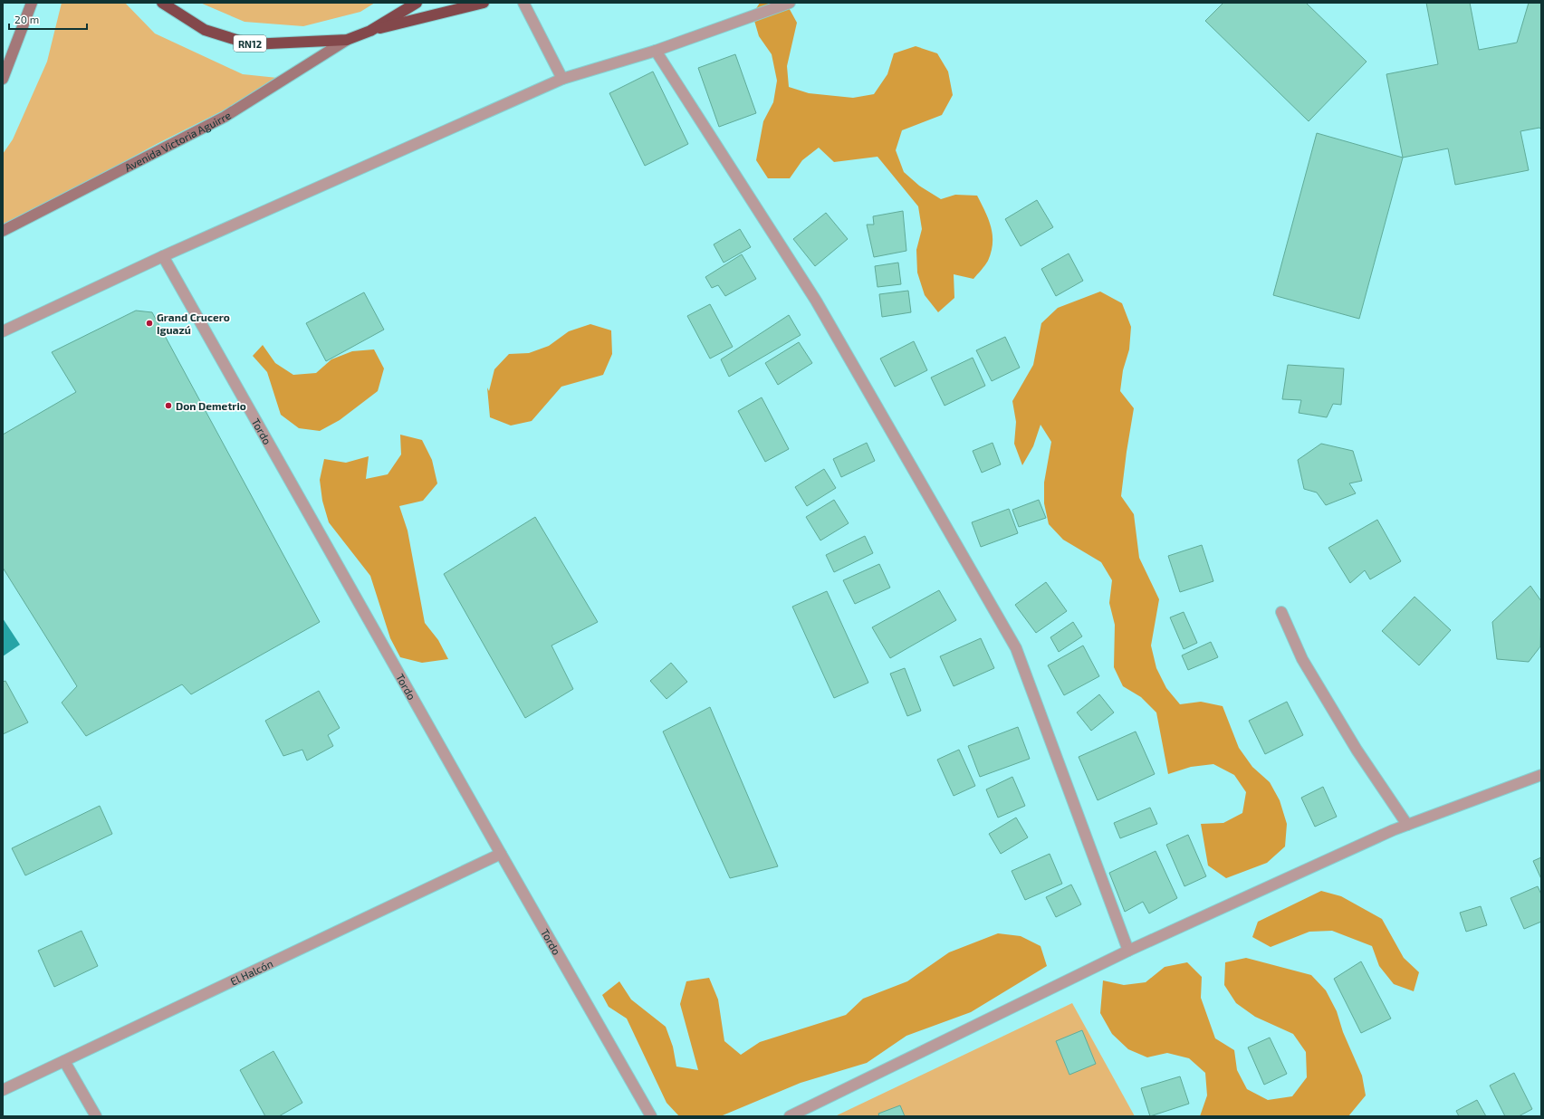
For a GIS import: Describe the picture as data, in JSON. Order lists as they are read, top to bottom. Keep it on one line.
{"streets":{"highway":["RN12"],"main road":["Avenida Victoria Aguirre"],"street":["Tordo","El Halcón"]},"crossings":[["RN12","Avenida Victoria Aguirre"],["Tordo","El Halcón"]],"places":["Grand Crucero Iguazú","Don Demetrio"],"scale_bar":"20 m"}
